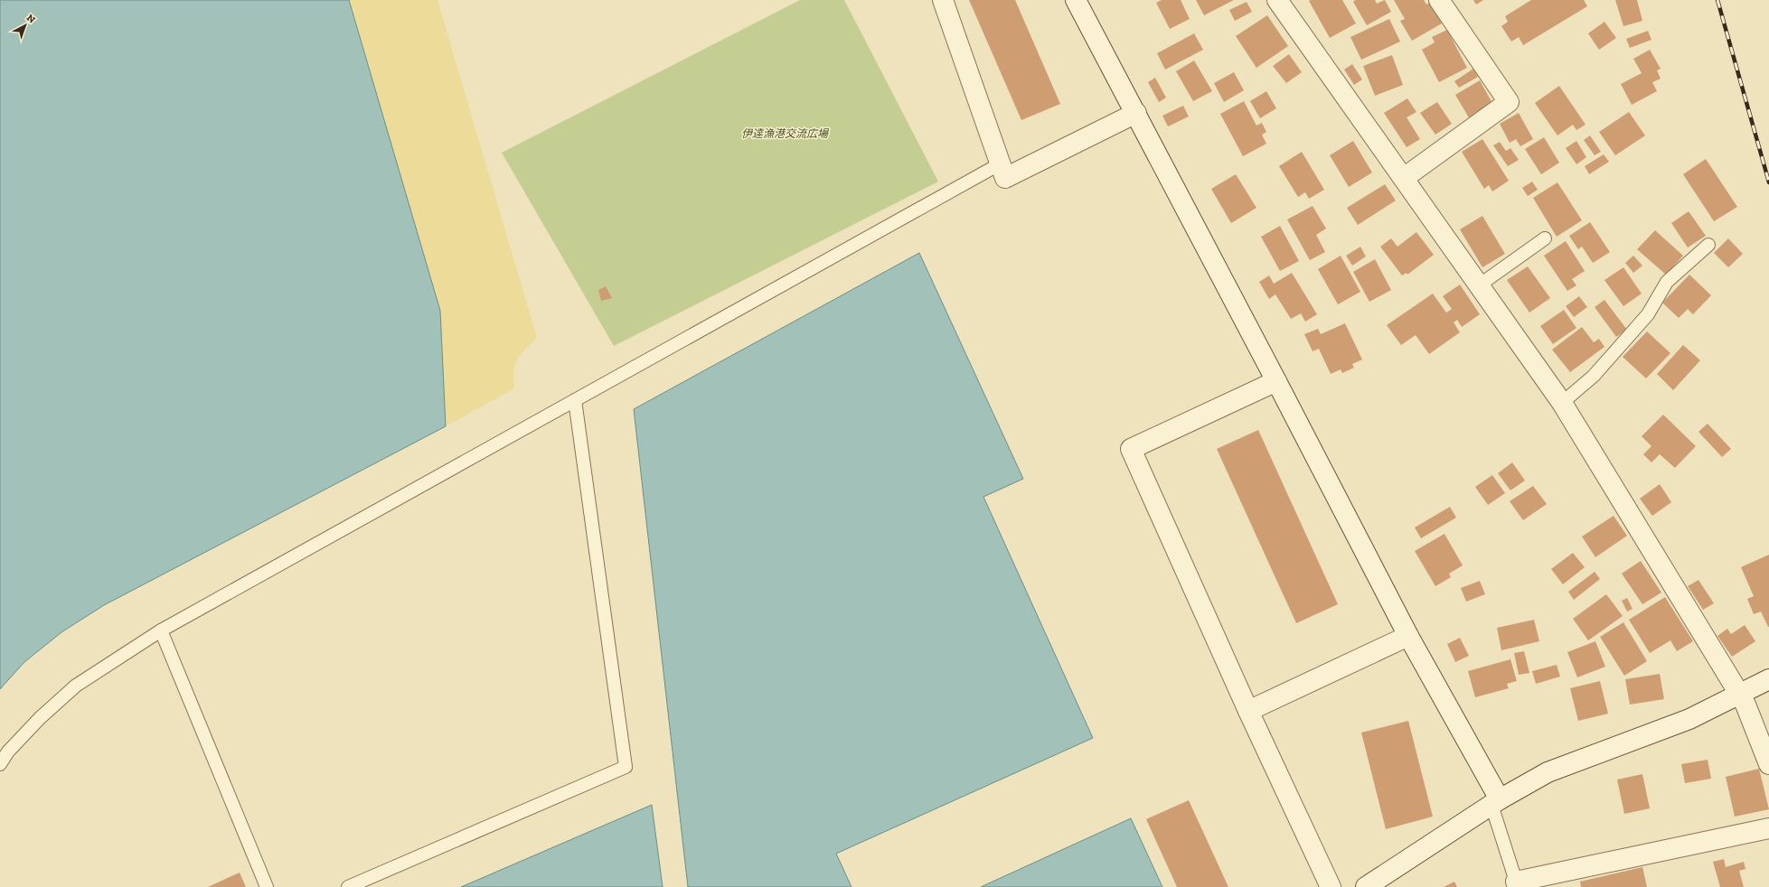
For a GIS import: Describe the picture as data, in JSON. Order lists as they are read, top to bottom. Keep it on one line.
{"parks":["伊達漁港交流広場"],"north":"top right"}
